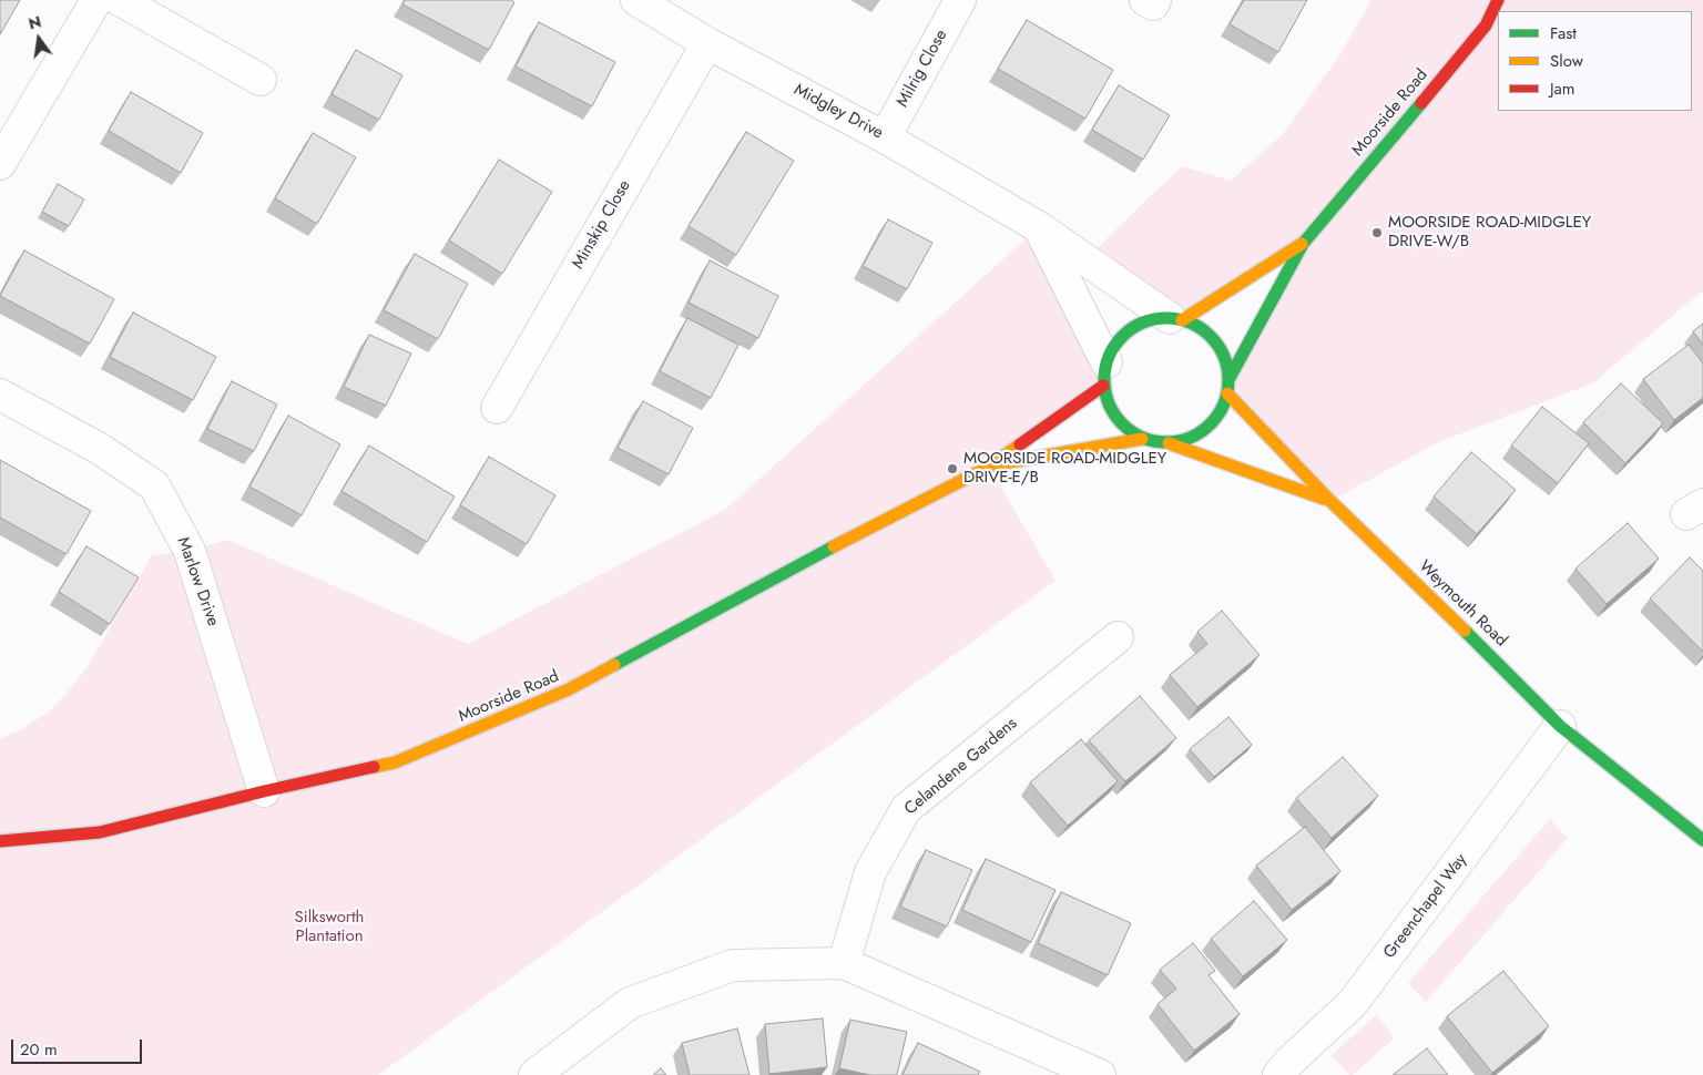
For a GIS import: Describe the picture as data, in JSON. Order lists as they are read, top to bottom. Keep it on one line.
{"streets":{"street":["Milrig Close","Midgley Drive","Moorside Road","Minskip Close","Marlow Drive","Weymouth Road","Celandene Gardens","Greenchapel Way"]},"crossings":[["Milrig Close","Midgley Drive"],["Midgley Drive","Moorside Road"],["Midgley Drive","Minskip Close"],["Midgley Drive","Weymouth Road"],["Moorside Road","Marlow Drive"],["Moorside Road","Weymouth Road"],["Weymouth Road","Greenchapel Way"]],"parks":["Silksworth Plantation"],"places":["MOORSIDE ROAD-MIDGLEY DRIVE-W/B","MOORSIDE ROAD-MIDGLEY DRIVE-E/B"],"legend":["Fast","Slow","Jam"],"scale_bar":"20 m","north":"top"}
